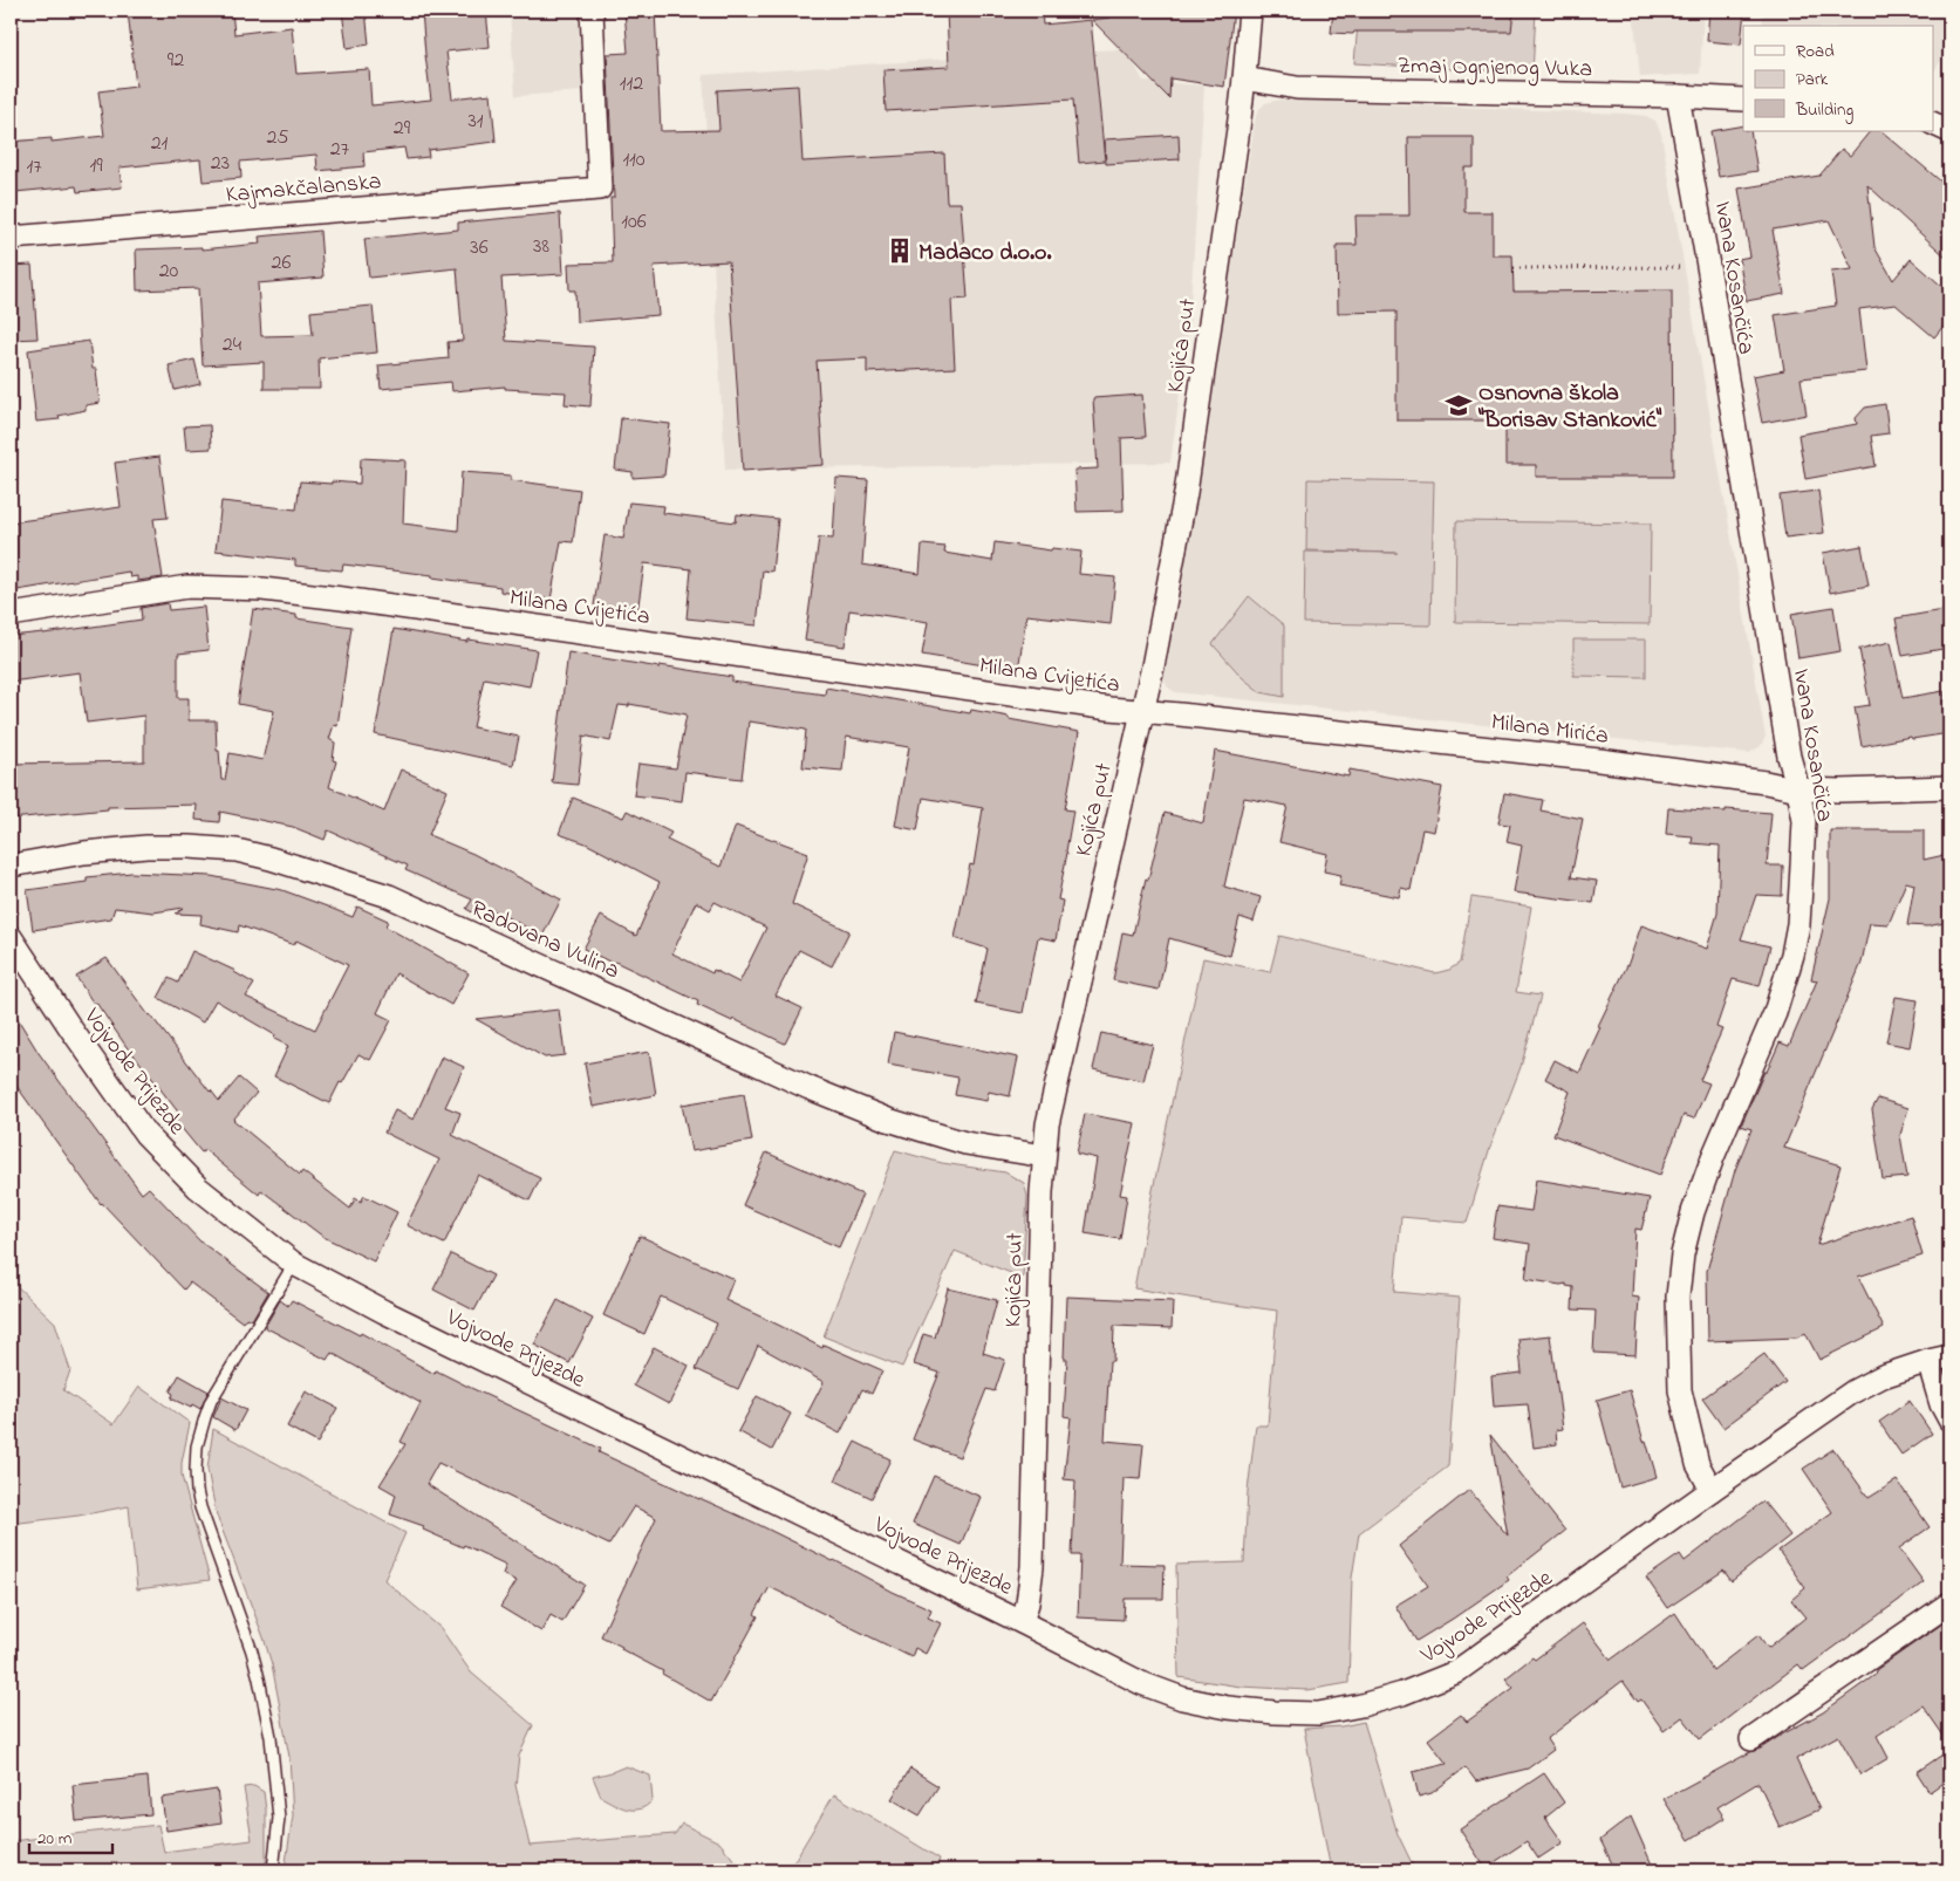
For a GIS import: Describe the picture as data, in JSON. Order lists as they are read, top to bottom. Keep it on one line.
{"streets":{"street":["Zmaj Ognjenog Vuka","Kajmakčalanska","Ivana Kosančića","Kojića put","Milana Cvijetića","Milana Mirića","Radovana Vulina","Vojvode Prijezde"]},"crossings":[["Zmaj Ognjenog Vuka","Ivana Kosančića"],["Zmaj Ognjenog Vuka","Kojića put"],["Ivana Kosančića","Milana Mirića"],["Ivana Kosančića","Vojvode Prijezde"],["Kojića put","Milana Cvijetića"],["Kojića put","Milana Mirića"],["Kojića put","Radovana Vulina"],["Kojića put","Vojvode Prijezde"],["Milana Cvijetića","Milana Mirića"]],"places":{"building":["Madaco d.o.o."],"school or university":["Osnovna škola \"Borisav Stanković\""]},"house_numbers":["92","112","31","29","25","21","27","110","23","19","17","106","38","36","26","20","24"],"legend":["Road","Park","Building"],"scale_bar":"20 m"}
